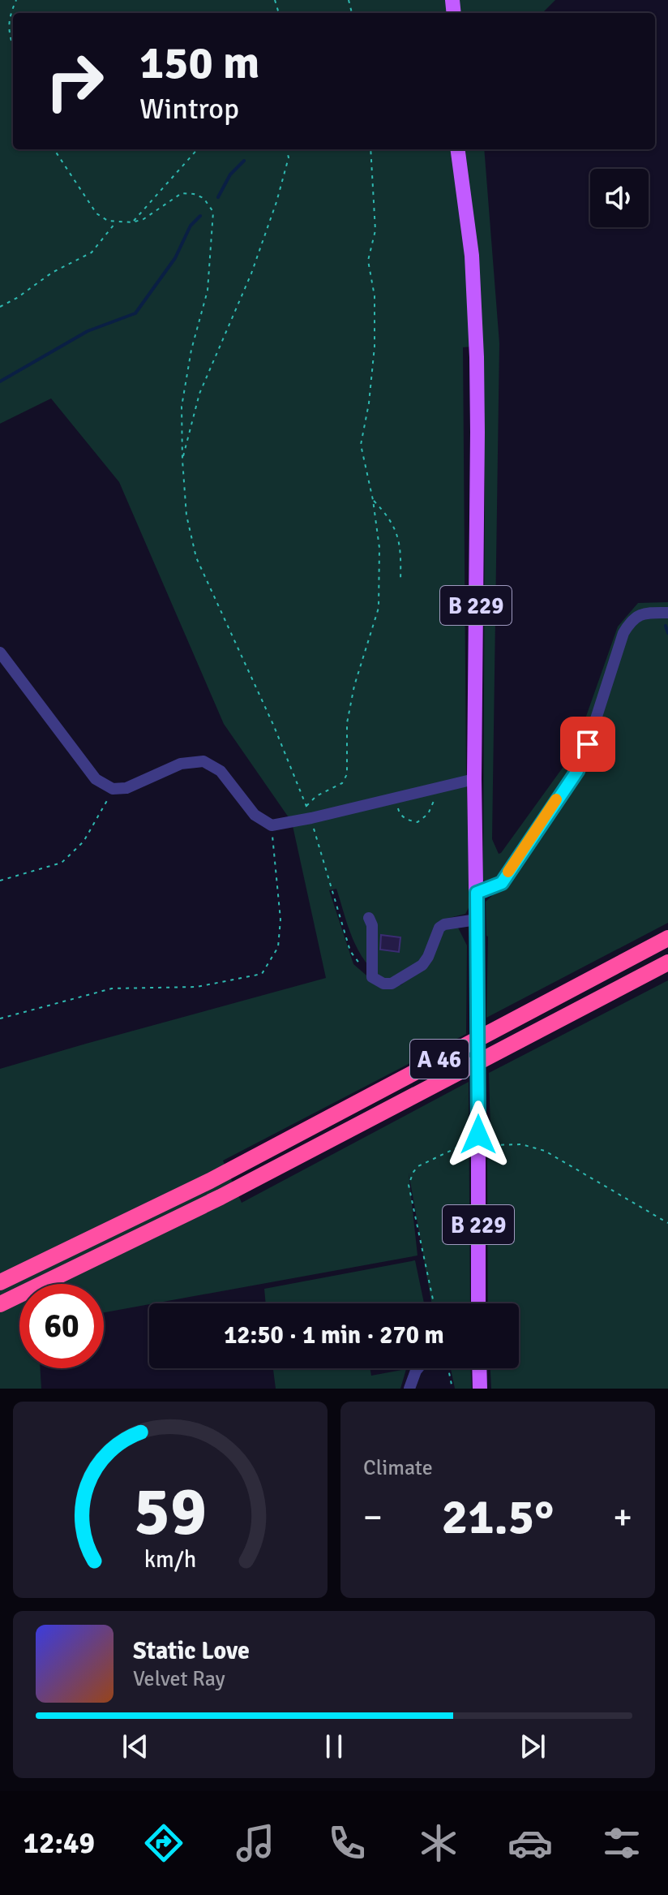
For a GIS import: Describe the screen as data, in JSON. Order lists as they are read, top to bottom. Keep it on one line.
{"streets":{"highway":["A 46"],"main road":["B 229"]},"page":{"turn":["150 m","Wintrop"],"limit":"60","trip":"12:50 · 1 min · 270 m","tile":"Climate","heat":["−","21.5°","+"],"song":["Static Love","Velvet Ray"],"tabs":"12:49","gauge":["59","km/h"]}}
